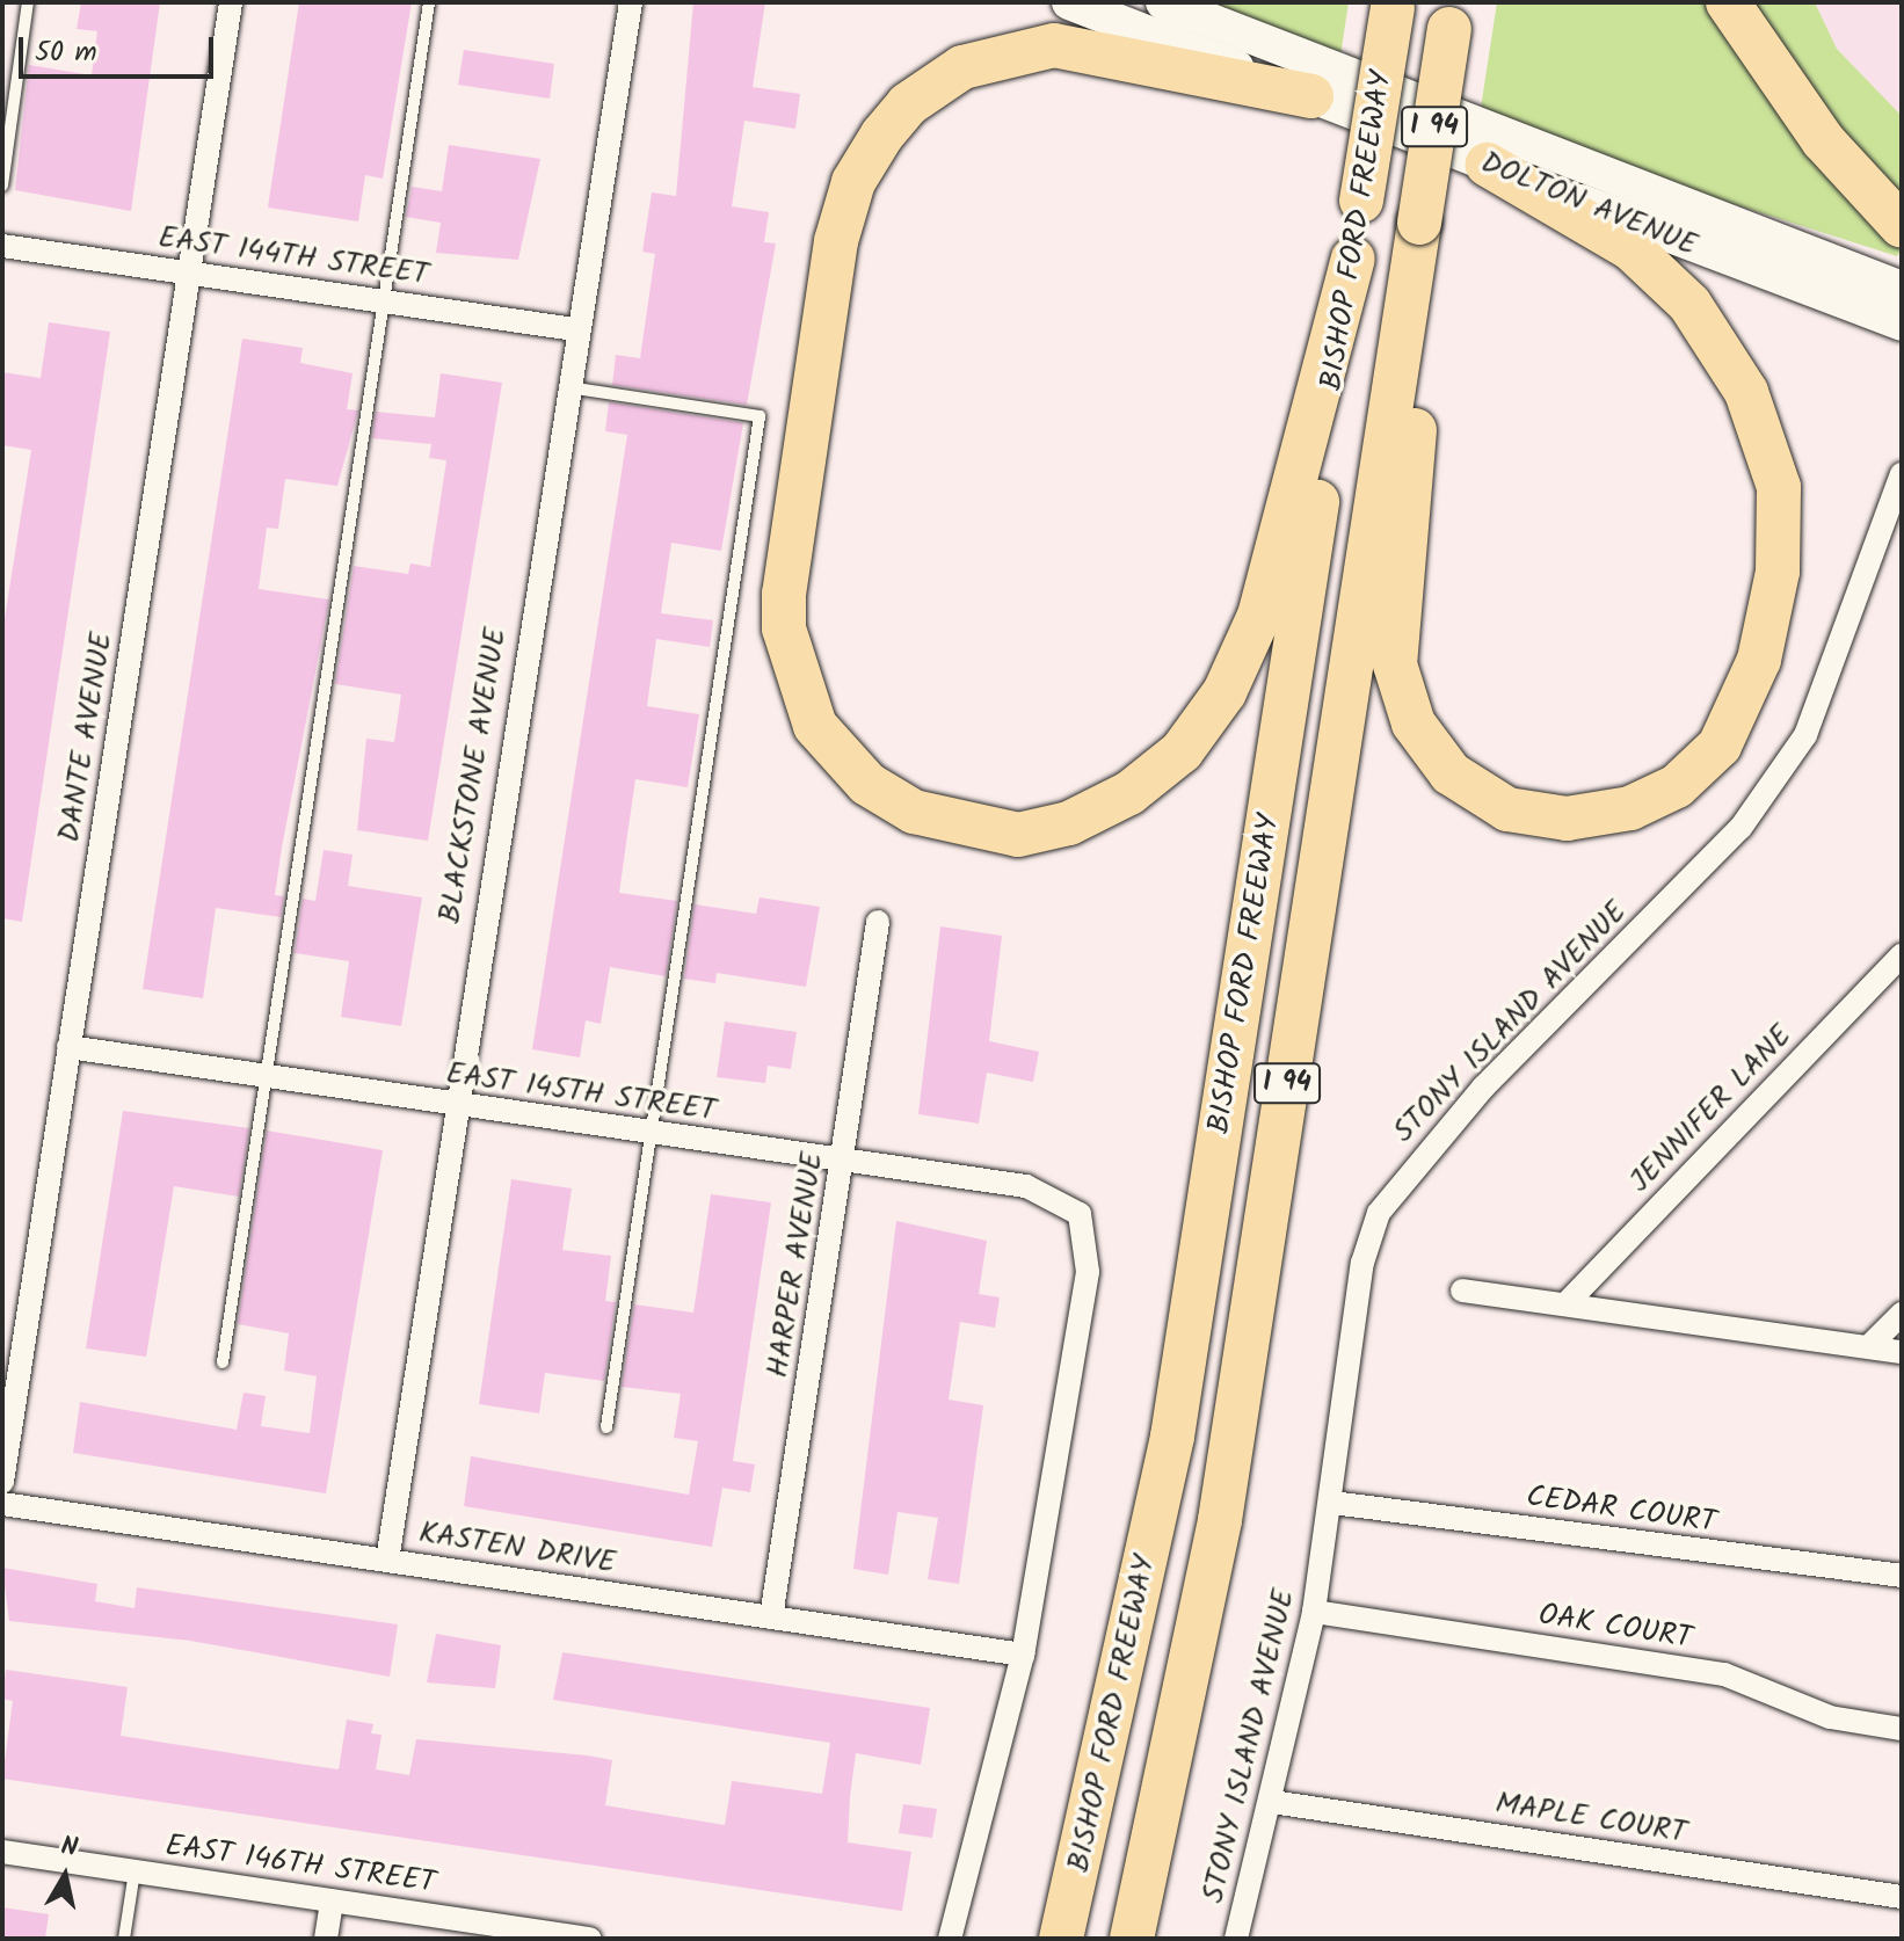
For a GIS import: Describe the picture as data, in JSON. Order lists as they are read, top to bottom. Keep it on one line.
{"streets":{"highway":["I 94","BISHOP FORD FREEWAY"],"street":["DOLTON AVENUE","EAST 144TH STREET","DANTE AVENUE","BLACKSTONE AVENUE","STONY ISLAND AVENUE","EAST 145TH STREET","JENNIFER LANE","HARPER AVENUE","CEDAR COURT","KASTEN DRIVE","OAK COURT","MAPLE COURT","EAST 146TH STREET"]},"crossings":[["EAST 144TH STREET","DANTE AVENUE"],["EAST 144TH STREET","BLACKSTONE AVENUE"],["DANTE AVENUE","EAST 145TH STREET"],["BLACKSTONE AVENUE","EAST 145TH STREET"],["BLACKSTONE AVENUE","KASTEN DRIVE"],["STONY ISLAND AVENUE","CEDAR COURT"],["STONY ISLAND AVENUE","OAK COURT"],["STONY ISLAND AVENUE","MAPLE COURT"],["EAST 145TH STREET","HARPER AVENUE"],["EAST 145TH STREET","KASTEN DRIVE"],["HARPER AVENUE","KASTEN DRIVE"]],"scale_bar":"50 m","north":"top"}
